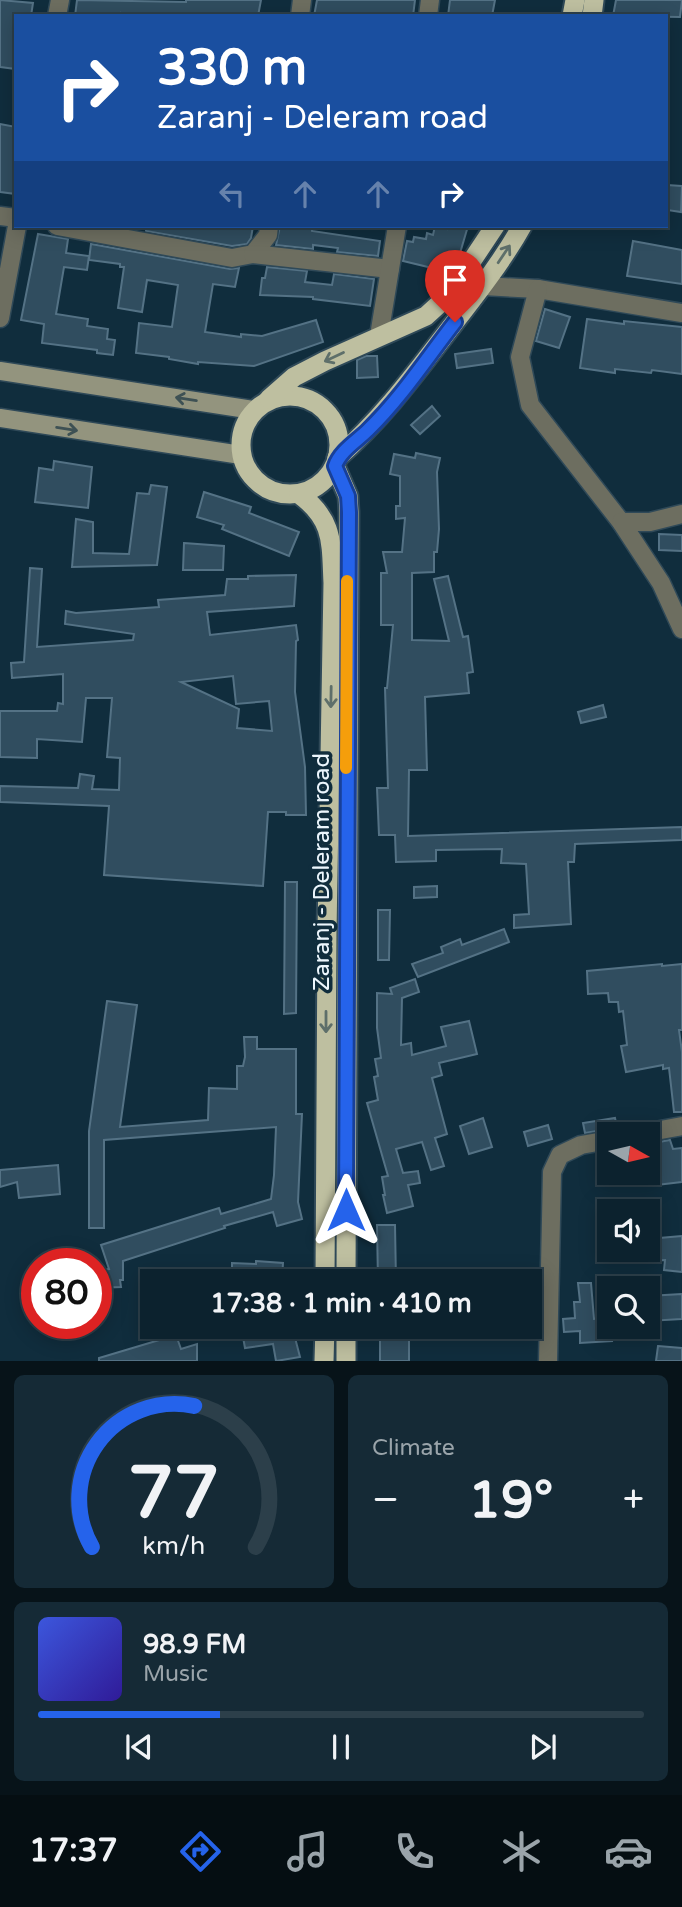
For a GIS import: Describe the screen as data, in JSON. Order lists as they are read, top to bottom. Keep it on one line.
{"streets":{"highway":["Zaranj - Deleram road"]},"north":"right","page":{"turn":["330 m","Zaranj - Deleram road"],"limit":"80","trip":"17:38 · 1 min · 410 m","tile":"Climate","heat":["−","19°","+"],"song":["98.9 FM","Music"],"tabs":"17:37","gauge":["77","km/h"]}}
